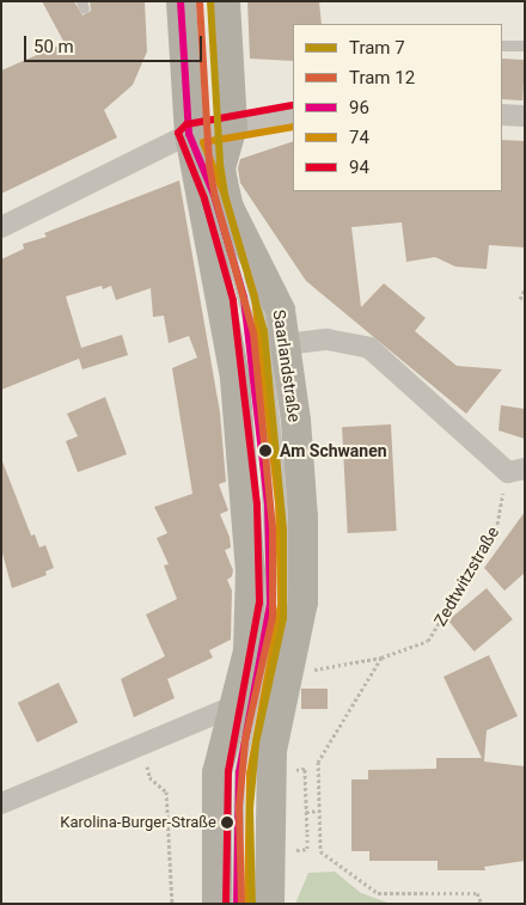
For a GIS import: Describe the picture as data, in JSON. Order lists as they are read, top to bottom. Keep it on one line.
{"streets":{"street":["Saarlandstraße"],"path":["Zedtwitzstraße"]},"crossings":[["Saarlandstraße","Zedtwitzstraße"]],"places":["Am Schwanen","Karolina-Burger-Straße"],"lines":["tram line 7","transit line 96","tram line 12","transit line 94","transit line 74"],"legend":["Tram 7","Tram 12","96","74","94"],"scale_bar":"50 m"}
